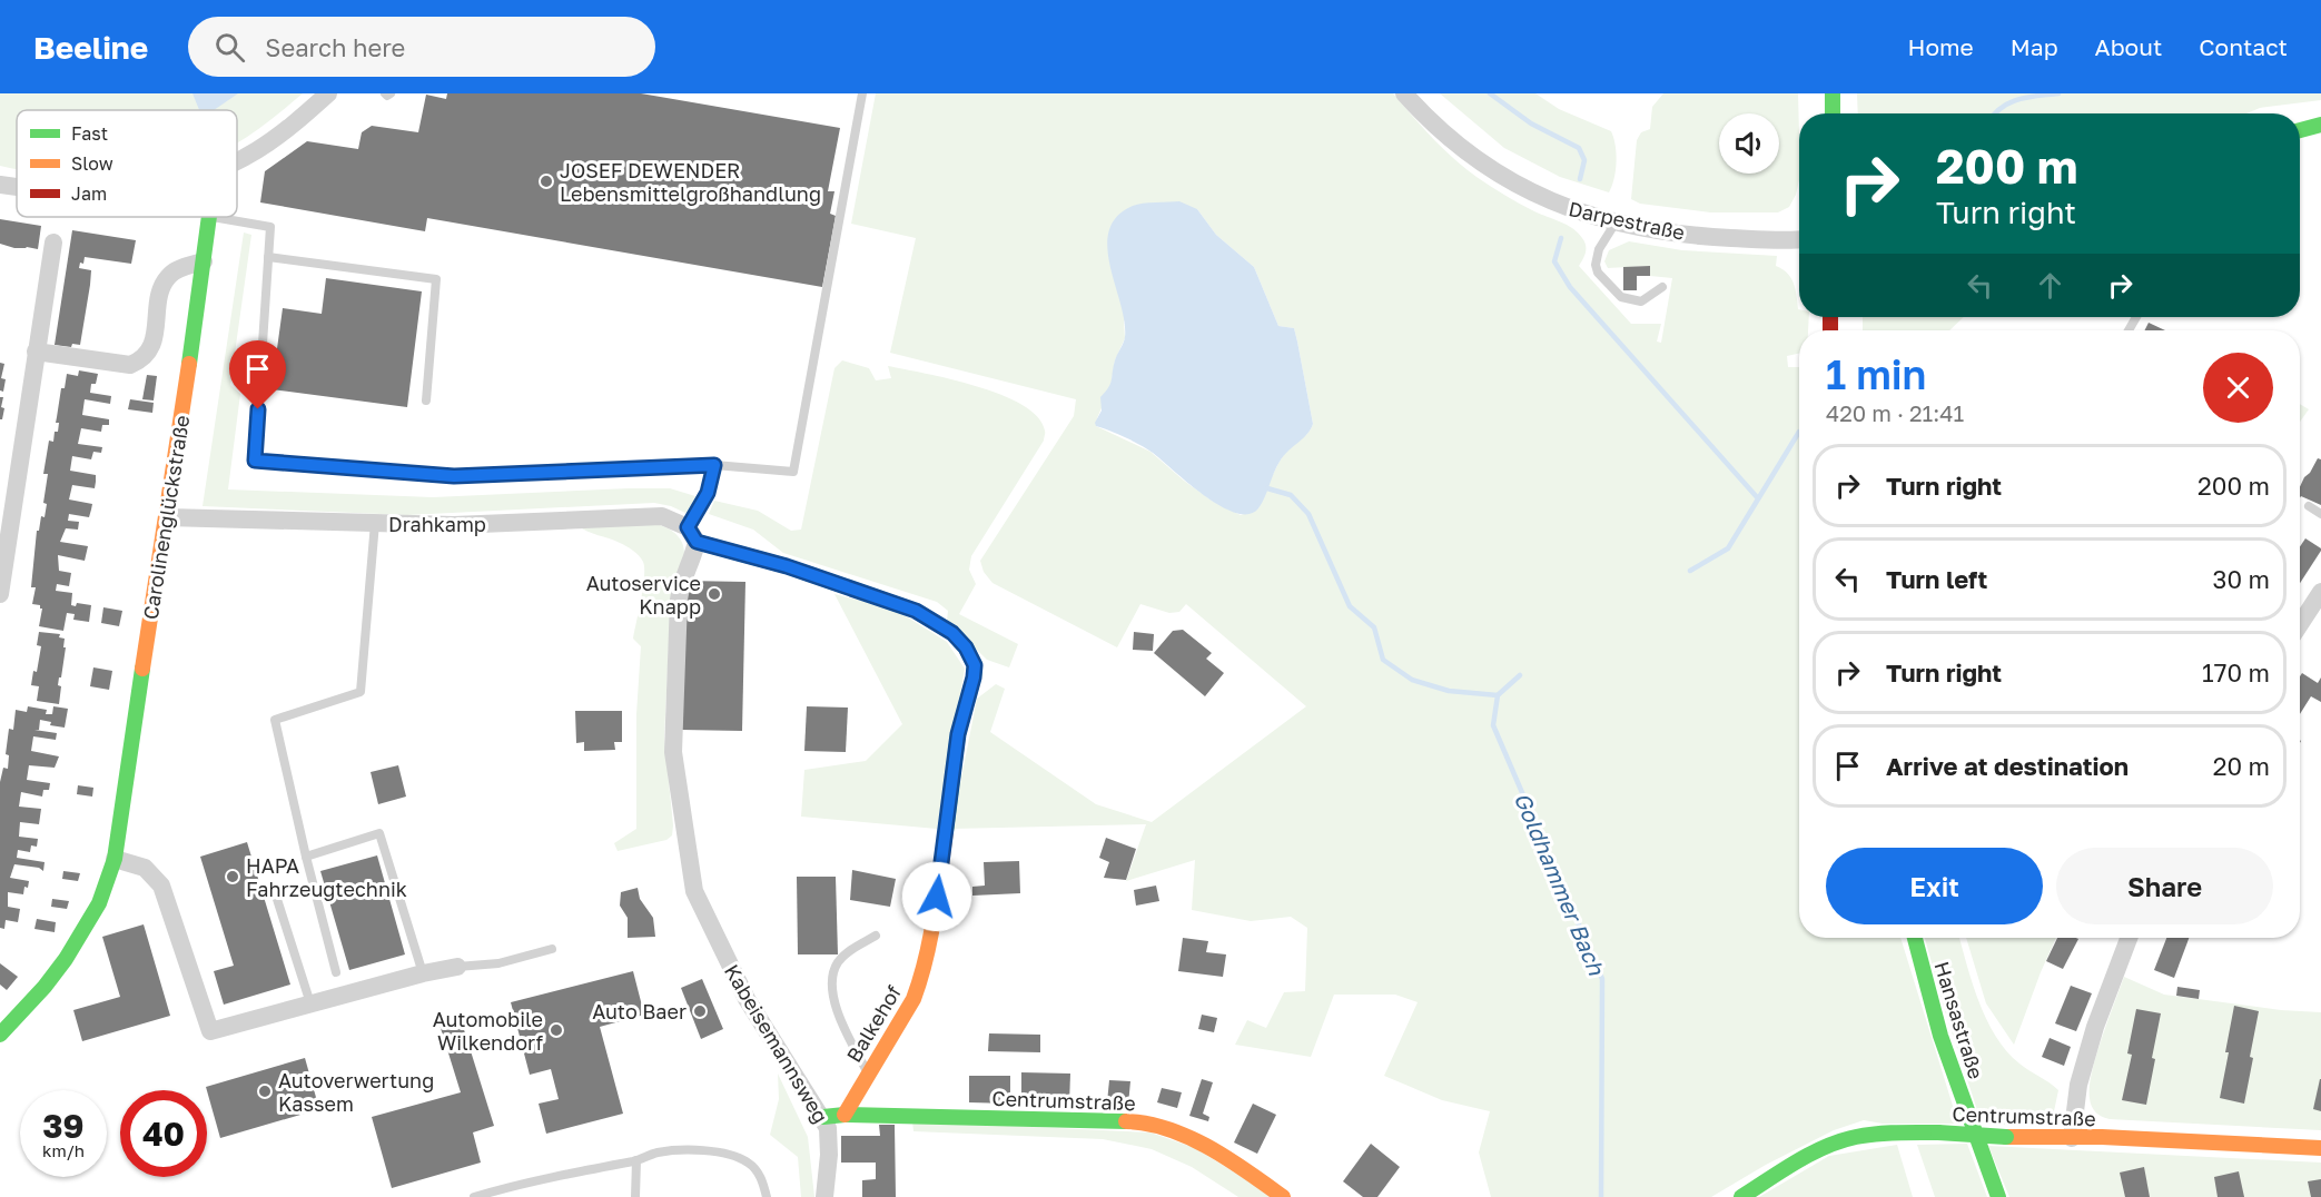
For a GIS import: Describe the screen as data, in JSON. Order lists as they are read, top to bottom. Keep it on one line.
{"streets":{"street":["Darpestraße","Carolinenglückstraße","Drahkamp","Hansastraße","Balkehof","Kabeisemannsweg","Centrumstraße"]},"crossings":[["Carolinenglückstraße","Drahkamp"],["Drahkamp","Balkehof"],["Drahkamp","Kabeisemannsweg"],["Balkehof","Kabeisemannsweg"],["Balkehof","Centrumstraße"],["Kabeisemannsweg","Centrumstraße"]],"water":["Goldhammer Bach"],"places":["JOSEF DEWENDER Lebensmittelgroßhandlung","Autoservice Knapp","HAPA Fahrzeugtechnik","Auto Baer","Automobile Wilkendorf","Autoverwertung Kassem"],"legend":["Fast","Slow","Jam"],"page":{"header":"Beeline","search":"Search here","nav":["Home","Map","About","Contact"],"turn":["200 m","Turn right"],"heading":["1 min","420 m · 21:41"],"list":[{"name":"Turn right","value":"200 m"},{"name":"Turn left","value":"30 m"},{"name":"Turn right","value":"170 m"},{"name":"Arrive at destination","value":"20 m"}],"buttons":["Exit","Share"],"speed":"39 km/h","limit":"40"}}
